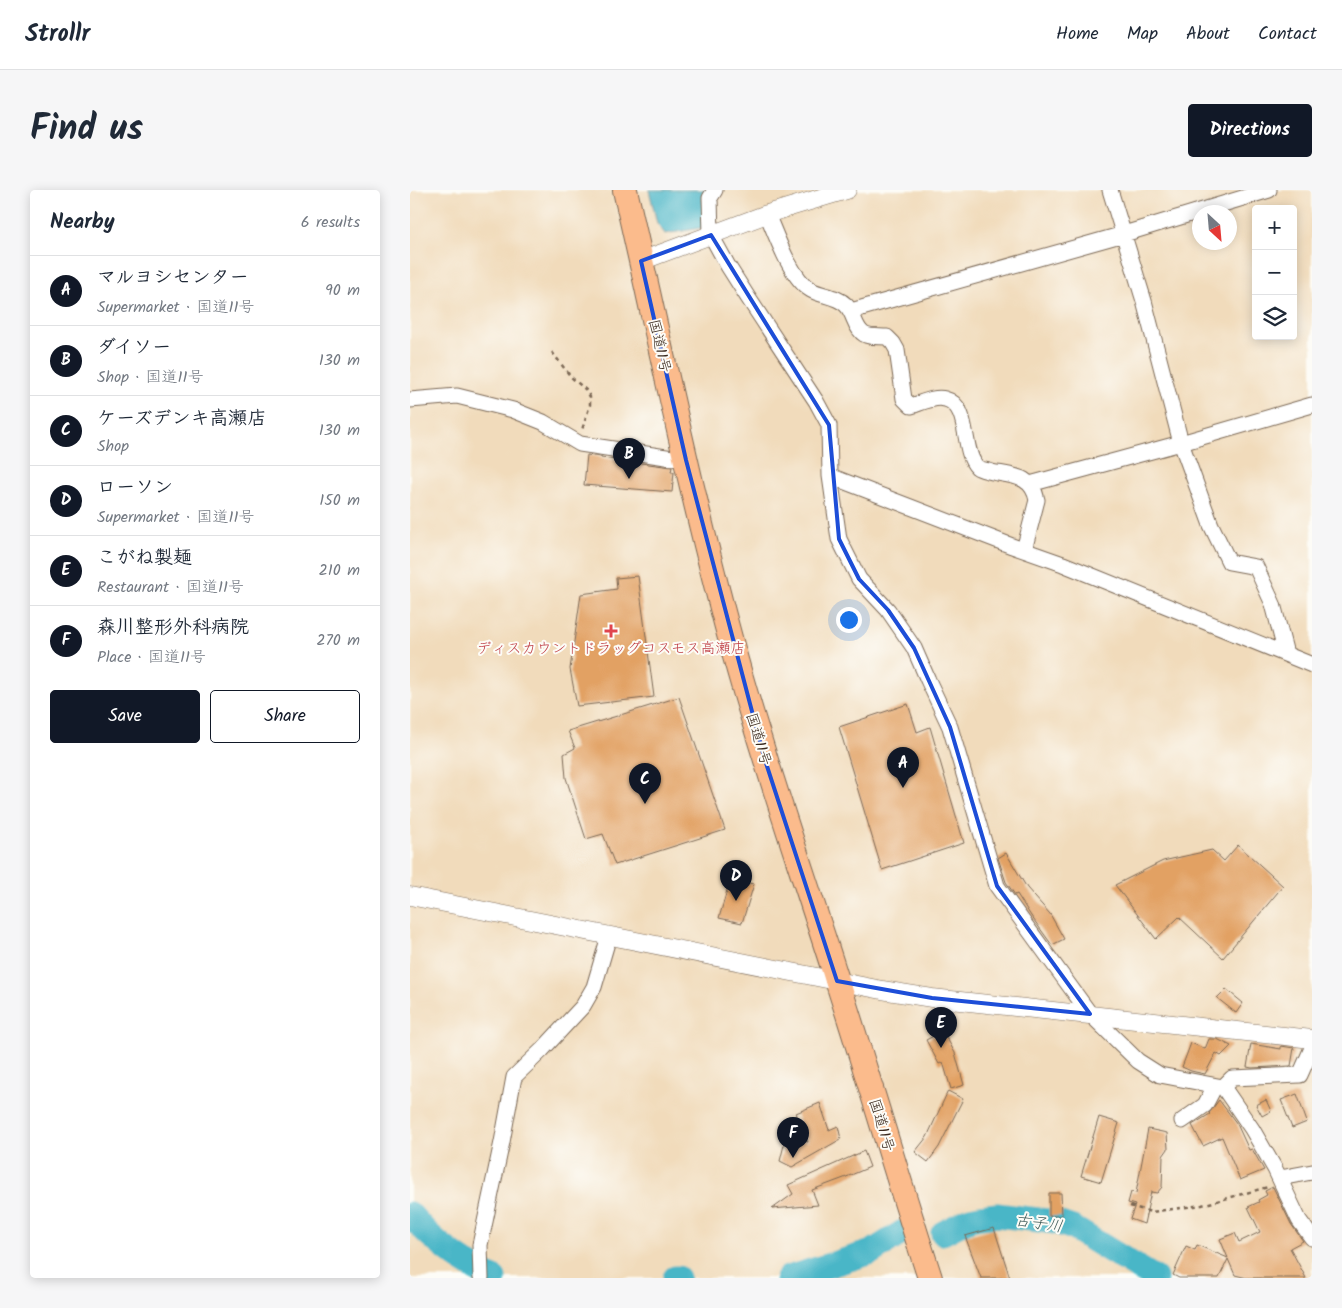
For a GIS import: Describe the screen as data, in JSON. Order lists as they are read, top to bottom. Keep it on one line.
{"streets":{"highway":["国道11号"]},"water":["古子川"],"places":{"health":["ディスカウントドラッグコスモス高瀬店"]},"north":"bottom right","page":{"header":"Strollr","nav":["Home","Map","About","Contact"],"title":"Find us","buttons":["Directions",["Save","Share"]],"heading":["Nearby","6 results"],"map_buttons":["+","−"],"list":[{"mark":"A","name":"マルヨシセンター","note":"Supermarket · 国道11号","value":"90 m"},{"mark":"B","name":"ダイソー","note":"Shop · 国道11号","value":"130 m"},{"mark":"C","name":"ケーズデンキ高瀬店","note":"Shop","value":"130 m"},{"mark":"D","name":"ローソン","note":"Supermarket · 国道11号","value":"150 m"},{"mark":"E","name":"こがね製麺","note":"Restaurant · 国道11号","value":"210 m"},{"mark":"F","name":"森川整形外科病院","note":"Place · 国道11号","value":"270 m"}],"pins":["B","A","C","D","E","F"]}}
